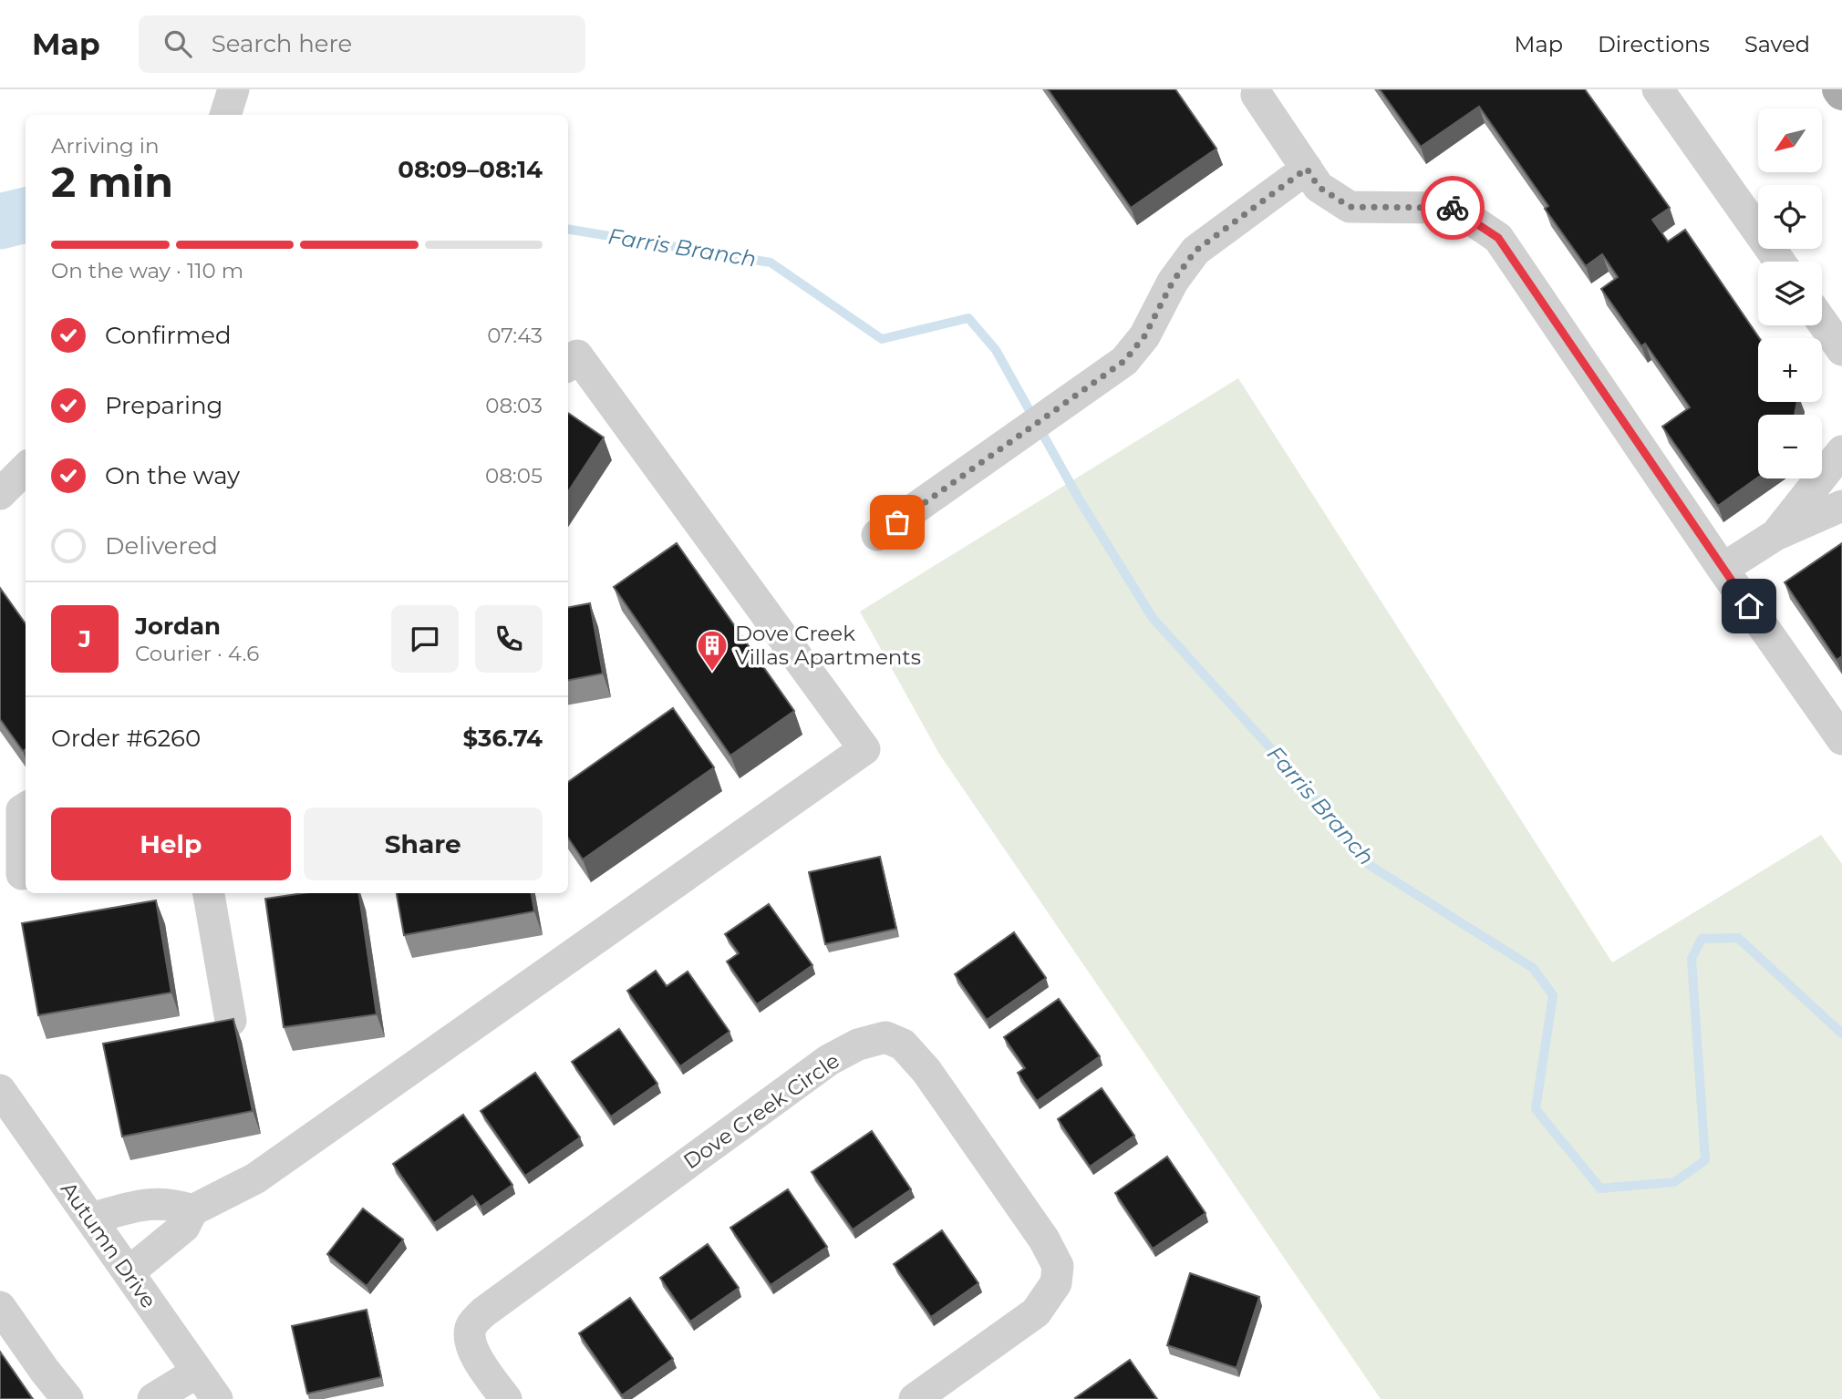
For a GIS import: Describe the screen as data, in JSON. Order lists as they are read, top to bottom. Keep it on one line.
{"streets":{"street":["Dove Creek Circle","Autumn Drive"]},"water":["Farris Branch"],"places":{"building":["Dove Creek Villas Apartments"]},"north":"bottom left","page":{"header":"Map","search":"Search here","nav":["Map","Directions","Saved"],"map_buttons":["+","−"],"heading":["2 min","Arriving in","08:09–08:14"],"panel":["Jordan","Courier · 4.6","Order #6260","$36.74"],"bar":"On the way · 110 m","list":[["Confirmed","07:43"],["Preparing","08:03"],["On the way","08:05"],"Delivered"],"round":"J","buttons":["Help","Share"]}}
